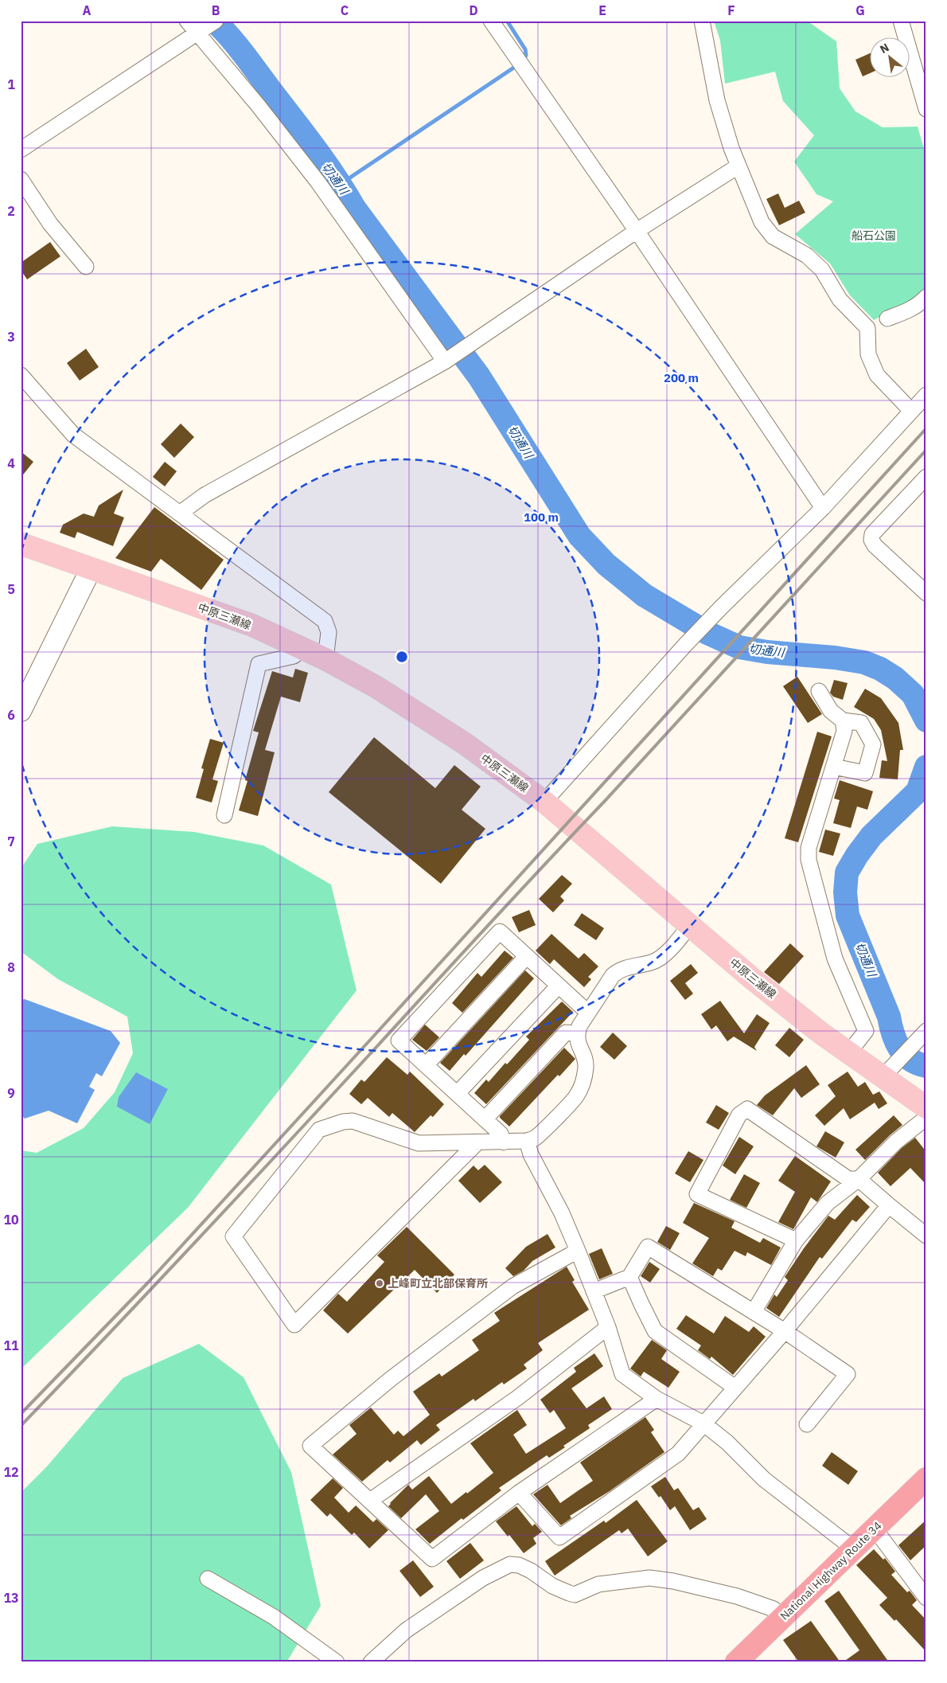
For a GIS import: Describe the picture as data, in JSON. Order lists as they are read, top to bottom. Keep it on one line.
{"streets":{"highway":["National Highway Route 34"],"main road":["中原三瀬線"]},"water":["切通川"],"parks":["船石公園"],"places":["上峰町立北部保育所"],"north":"top left","grid":{"columns":["A","B","C","D","E","F","G"],"rows":["1","2","3","4","5","6","7","8","9","10","11","12","13"]},"rings":["200 m","100 m"]}
